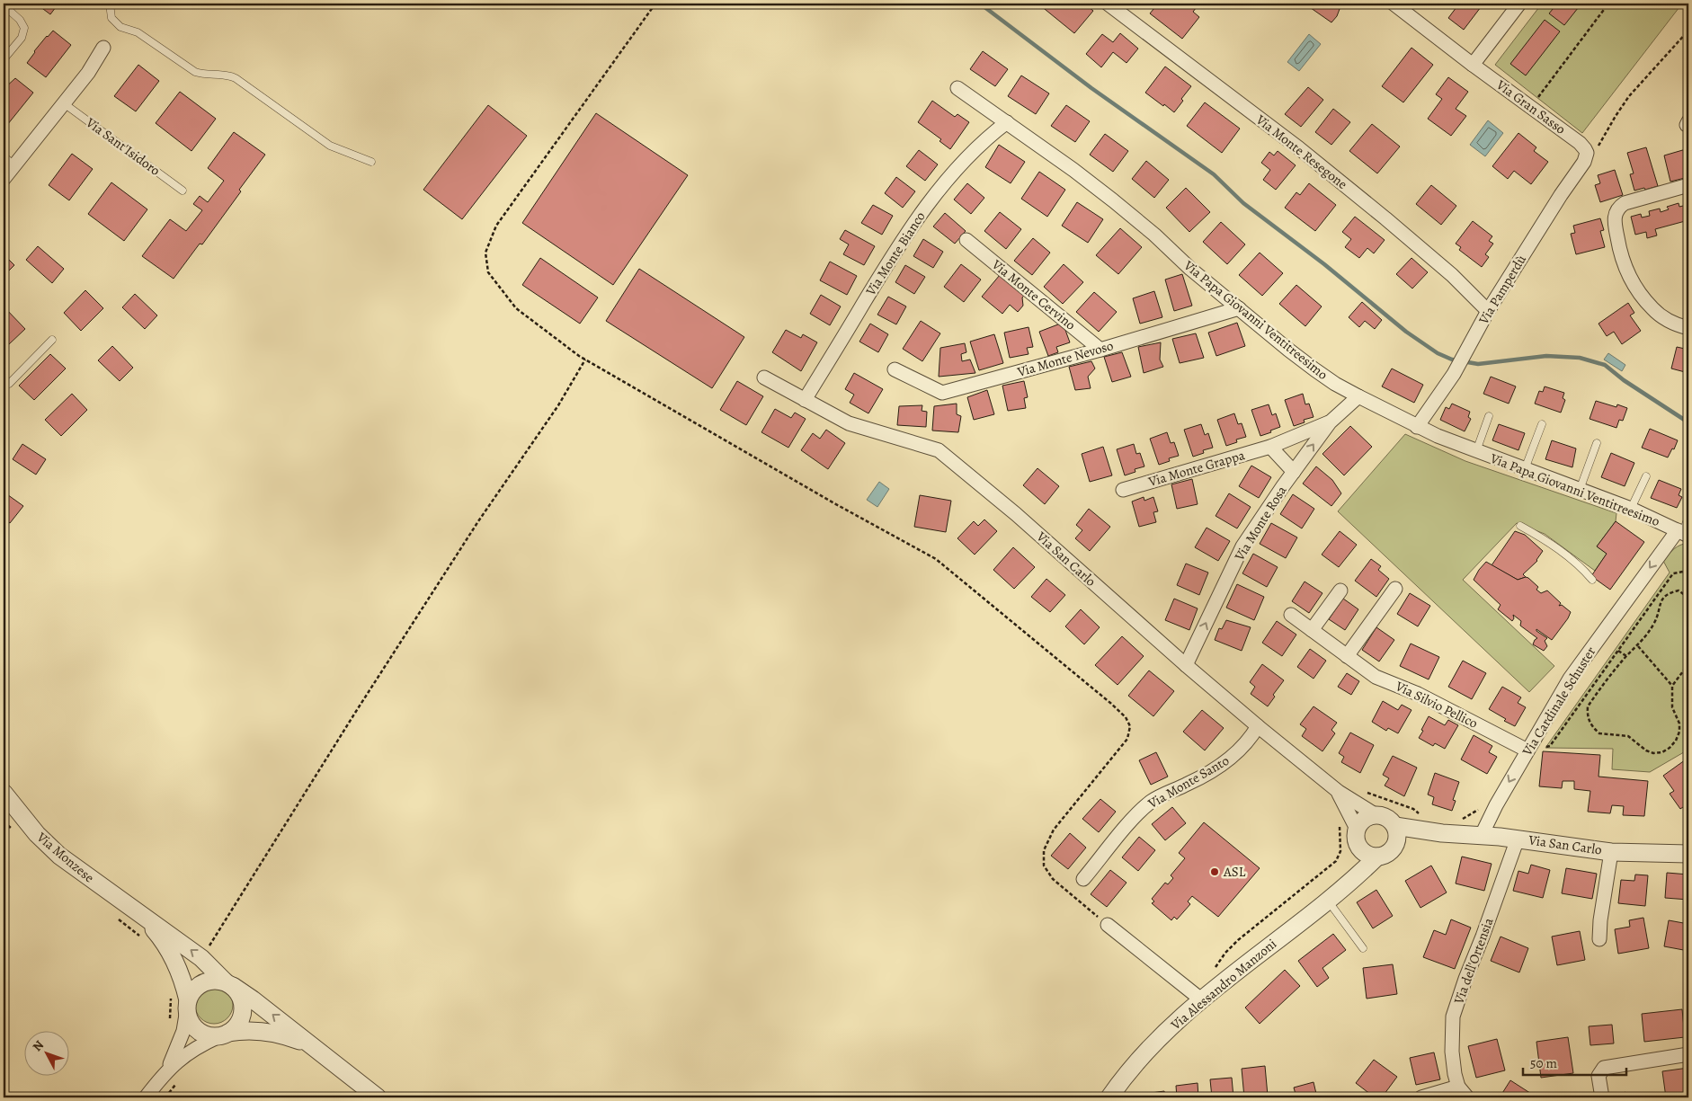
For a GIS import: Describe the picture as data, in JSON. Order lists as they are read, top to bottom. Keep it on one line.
{"streets":{"street":["Via Gran Sasso","Via Monte Resegone","Via Monte Bianco","Via Pamperdù","Via Monte Cervino","Via Papa Giovanni Ventitreesimo","Via Monte Nevoso","Via Monte Grappa","Via Monte Rosa","Via San Carlo","Via Cardinale Schuster","Via Silvio Pellico","Via Monte Santo","Via Monzese","Via dell'Ortensia","Via Alessandro Manzoni"],"lane":["Via Sant'Isidoro"]},"crossings":[["Via Gran Sasso","Via Pamperdù"],["Via Monte Resegone","Via Pamperdù"],["Via Monte Bianco","Via Papa Giovanni Ventitreesimo"],["Via Monte Bianco","Via San Carlo"],["Via Pamperdù","Via Papa Giovanni Ventitreesimo"],["Via Monte Cervino","Via Monte Nevoso"],["Via Papa Giovanni Ventitreesimo","Via Monte Nevoso"],["Via Papa Giovanni Ventitreesimo","Via Monte Rosa"],["Via Papa Giovanni Ventitreesimo","Via Cardinale Schuster"],["Via Monte Grappa","Via Monte Rosa"],["Via Monte Rosa","Via San Carlo"],["Via San Carlo","Via Cardinale Schuster"],["Via San Carlo","Via Monte Santo"],["Via San Carlo","Via dell'Ortensia"],["Via San Carlo","Via Alessandro Manzoni"],["Via Cardinale Schuster","Via Silvio Pellico"]],"one_way":["Via Monte Rosa","Via Cardinale Schuster"],"places":["ASL"],"scale_bar":"50 m","north":"top left"}
